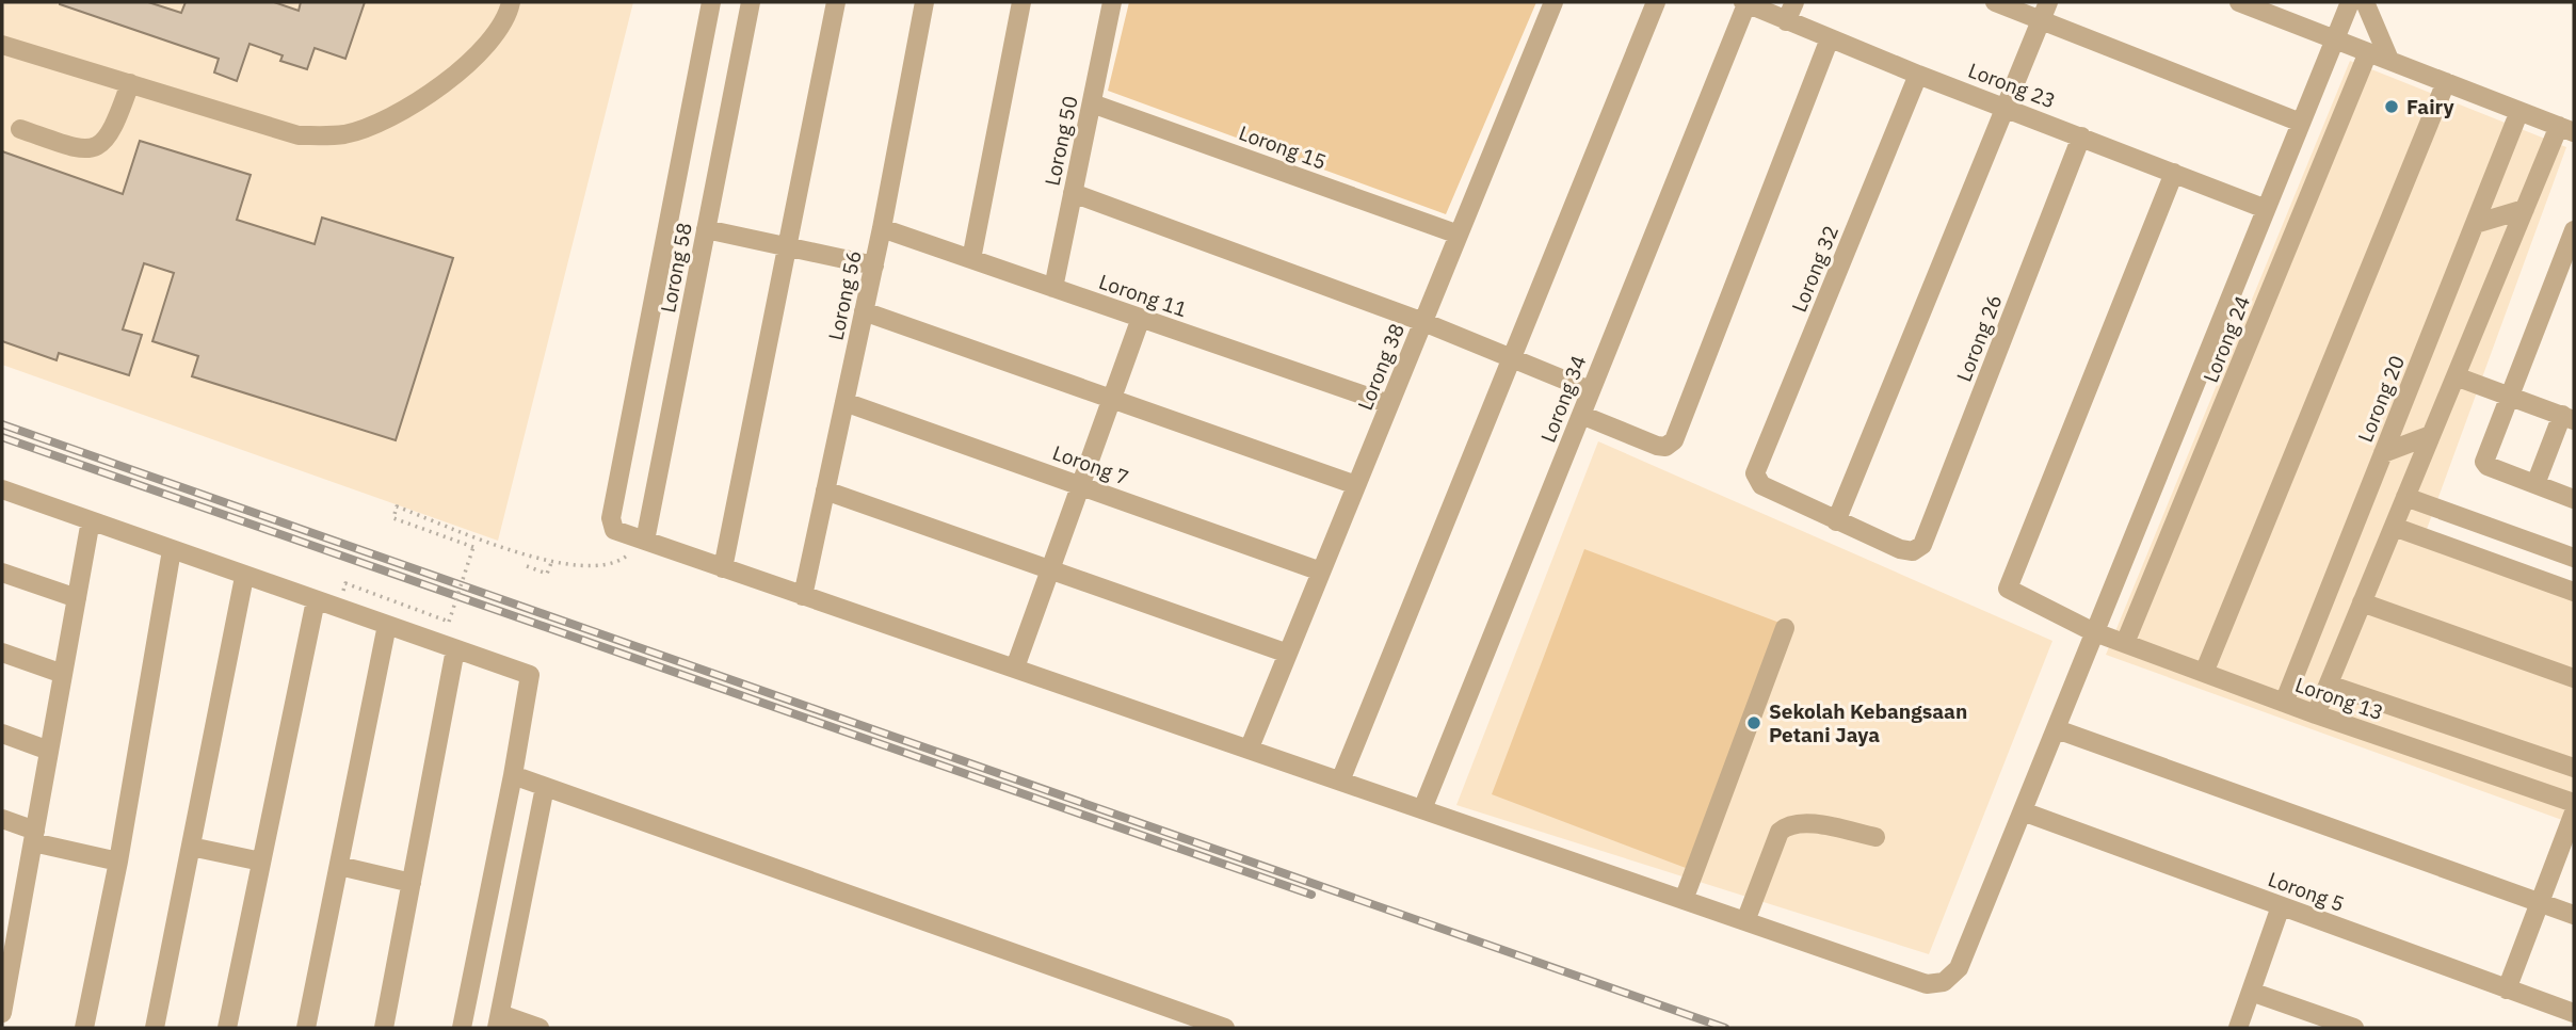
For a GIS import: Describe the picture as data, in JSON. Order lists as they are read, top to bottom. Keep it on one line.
{"streets":{"street":["Lorong 23","Lorong 50","Lorong 15","Lorong 58","Lorong 32","Lorong 56","Lorong 11","Lorong 26","Lorong 24","Lorong 38","Lorong 34","Lorong 20","Lorong 7","Lorong 13","Lorong 5"]},"crossings":[["Lorong 23","Lorong 32"],["Lorong 23","Lorong 26"],["Lorong 23","Lorong 24"],["Lorong 23","Lorong 34"],["Lorong 23","Lorong 13"],["Lorong 50","Lorong 15"],["Lorong 50","Lorong 11"],["Lorong 15","Lorong 38"],["Lorong 58","Lorong 24"],["Lorong 32","Lorong 26"],["Lorong 56","Lorong 11"],["Lorong 56","Lorong 24"],["Lorong 56","Lorong 7"],["Lorong 11","Lorong 38"],["Lorong 24","Lorong 38"],["Lorong 24","Lorong 34"],["Lorong 24","Lorong 13"],["Lorong 24","Lorong 5"],["Lorong 38","Lorong 7"],["Lorong 20","Lorong 13"]],"places":["Fairy","Sekolah Kebangsaan Petani Jaya"]}
